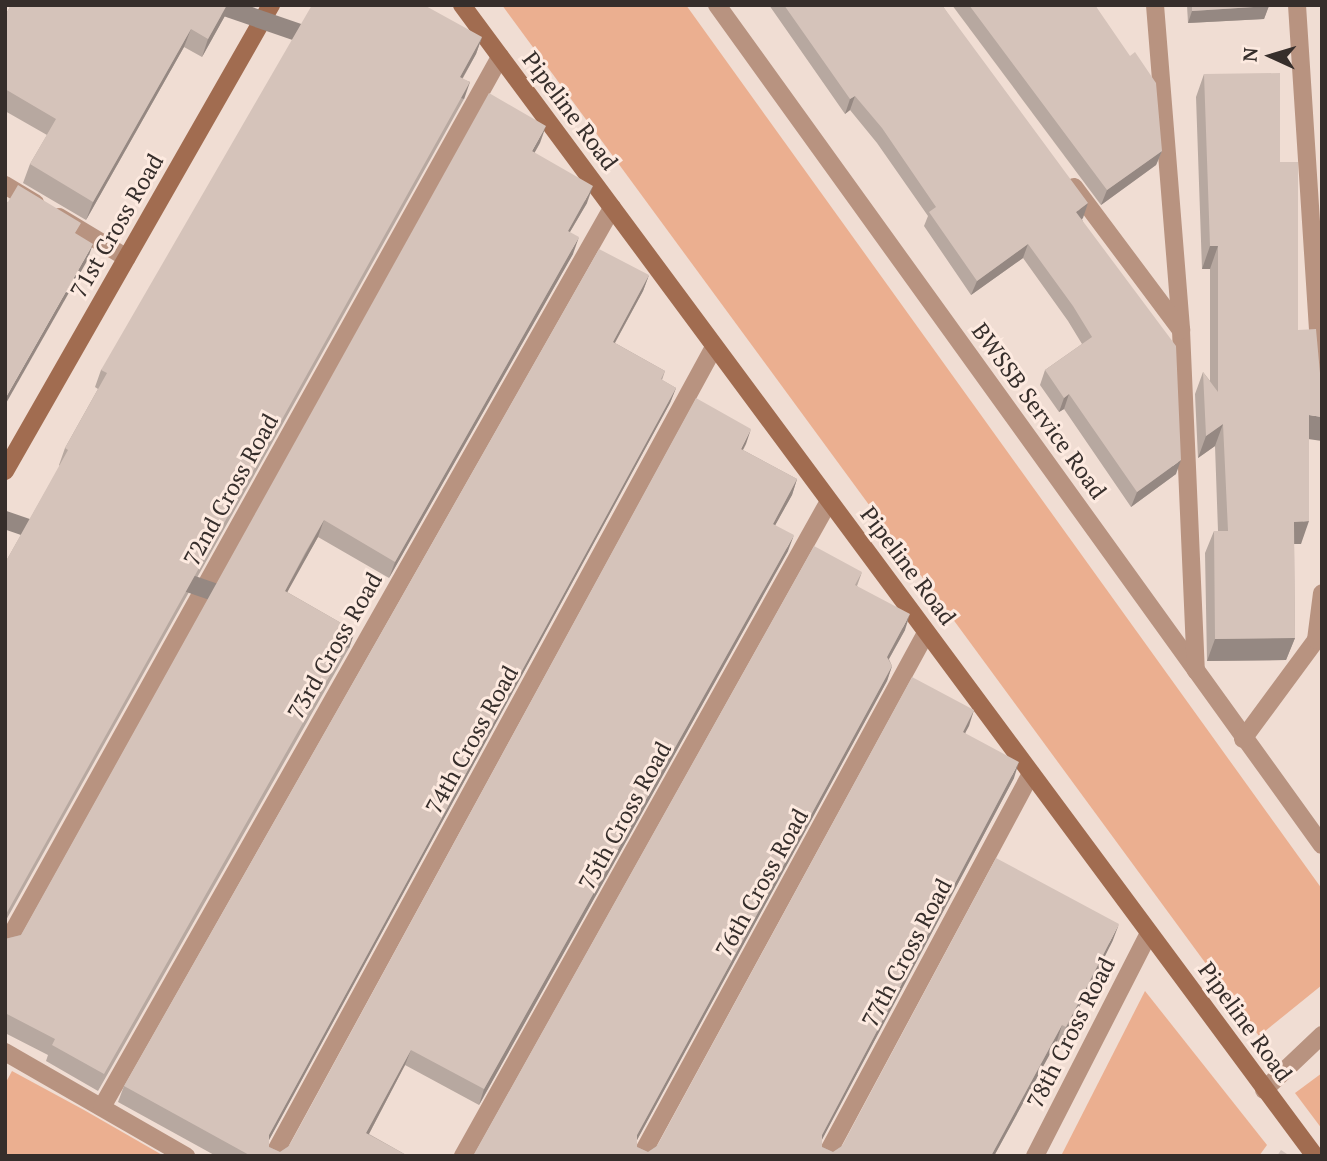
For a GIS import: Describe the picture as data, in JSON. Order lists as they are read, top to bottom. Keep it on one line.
{"streets":{"street":["Pipeline Road","71st Cross Road","BWSSB Service Road","72nd Cross Road","73rd Cross Road","74th Cross Road","75th Cross Road","76th Cross Road","77th Cross Road","78th Cross Road"]},"crossings":[["Pipeline Road","72nd Cross Road"],["Pipeline Road","73rd Cross Road"],["Pipeline Road","74th Cross Road"],["Pipeline Road","75th Cross Road"],["Pipeline Road","76th Cross Road"],["Pipeline Road","77th Cross Road"],["Pipeline Road","78th Cross Road"]],"north":"left"}
